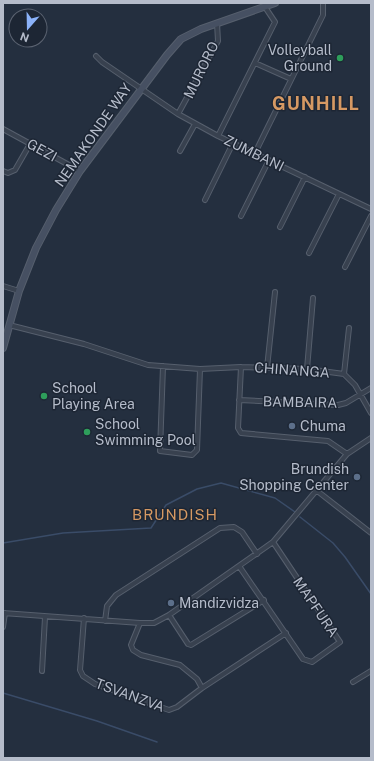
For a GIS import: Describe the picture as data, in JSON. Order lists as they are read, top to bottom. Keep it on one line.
{"streets":{"street":["MURORO","NEMAKONDE WAY","GEZI","ZUMBANI","CHINANGA","BAMBAIRA","MAPFURA","TSVANZVA"]},"crossings":[["MURORO","NEMAKONDE WAY"],["MURORO","ZUMBANI"],["NEMAKONDE WAY","GEZI"],["NEMAKONDE WAY","ZUMBANI"],["NEMAKONDE WAY","CHINANGA"],["CHINANGA","BAMBAIRA"],["MAPFURA","TSVANZVA"]],"districts":["GUNHILL","BRUNDISH"],"places":["Volleyball Ground","School Playing Area","Chuma","School Swimming Pool","Brundish Shopping Center","Mandizvidza"],"north":"bottom"}
